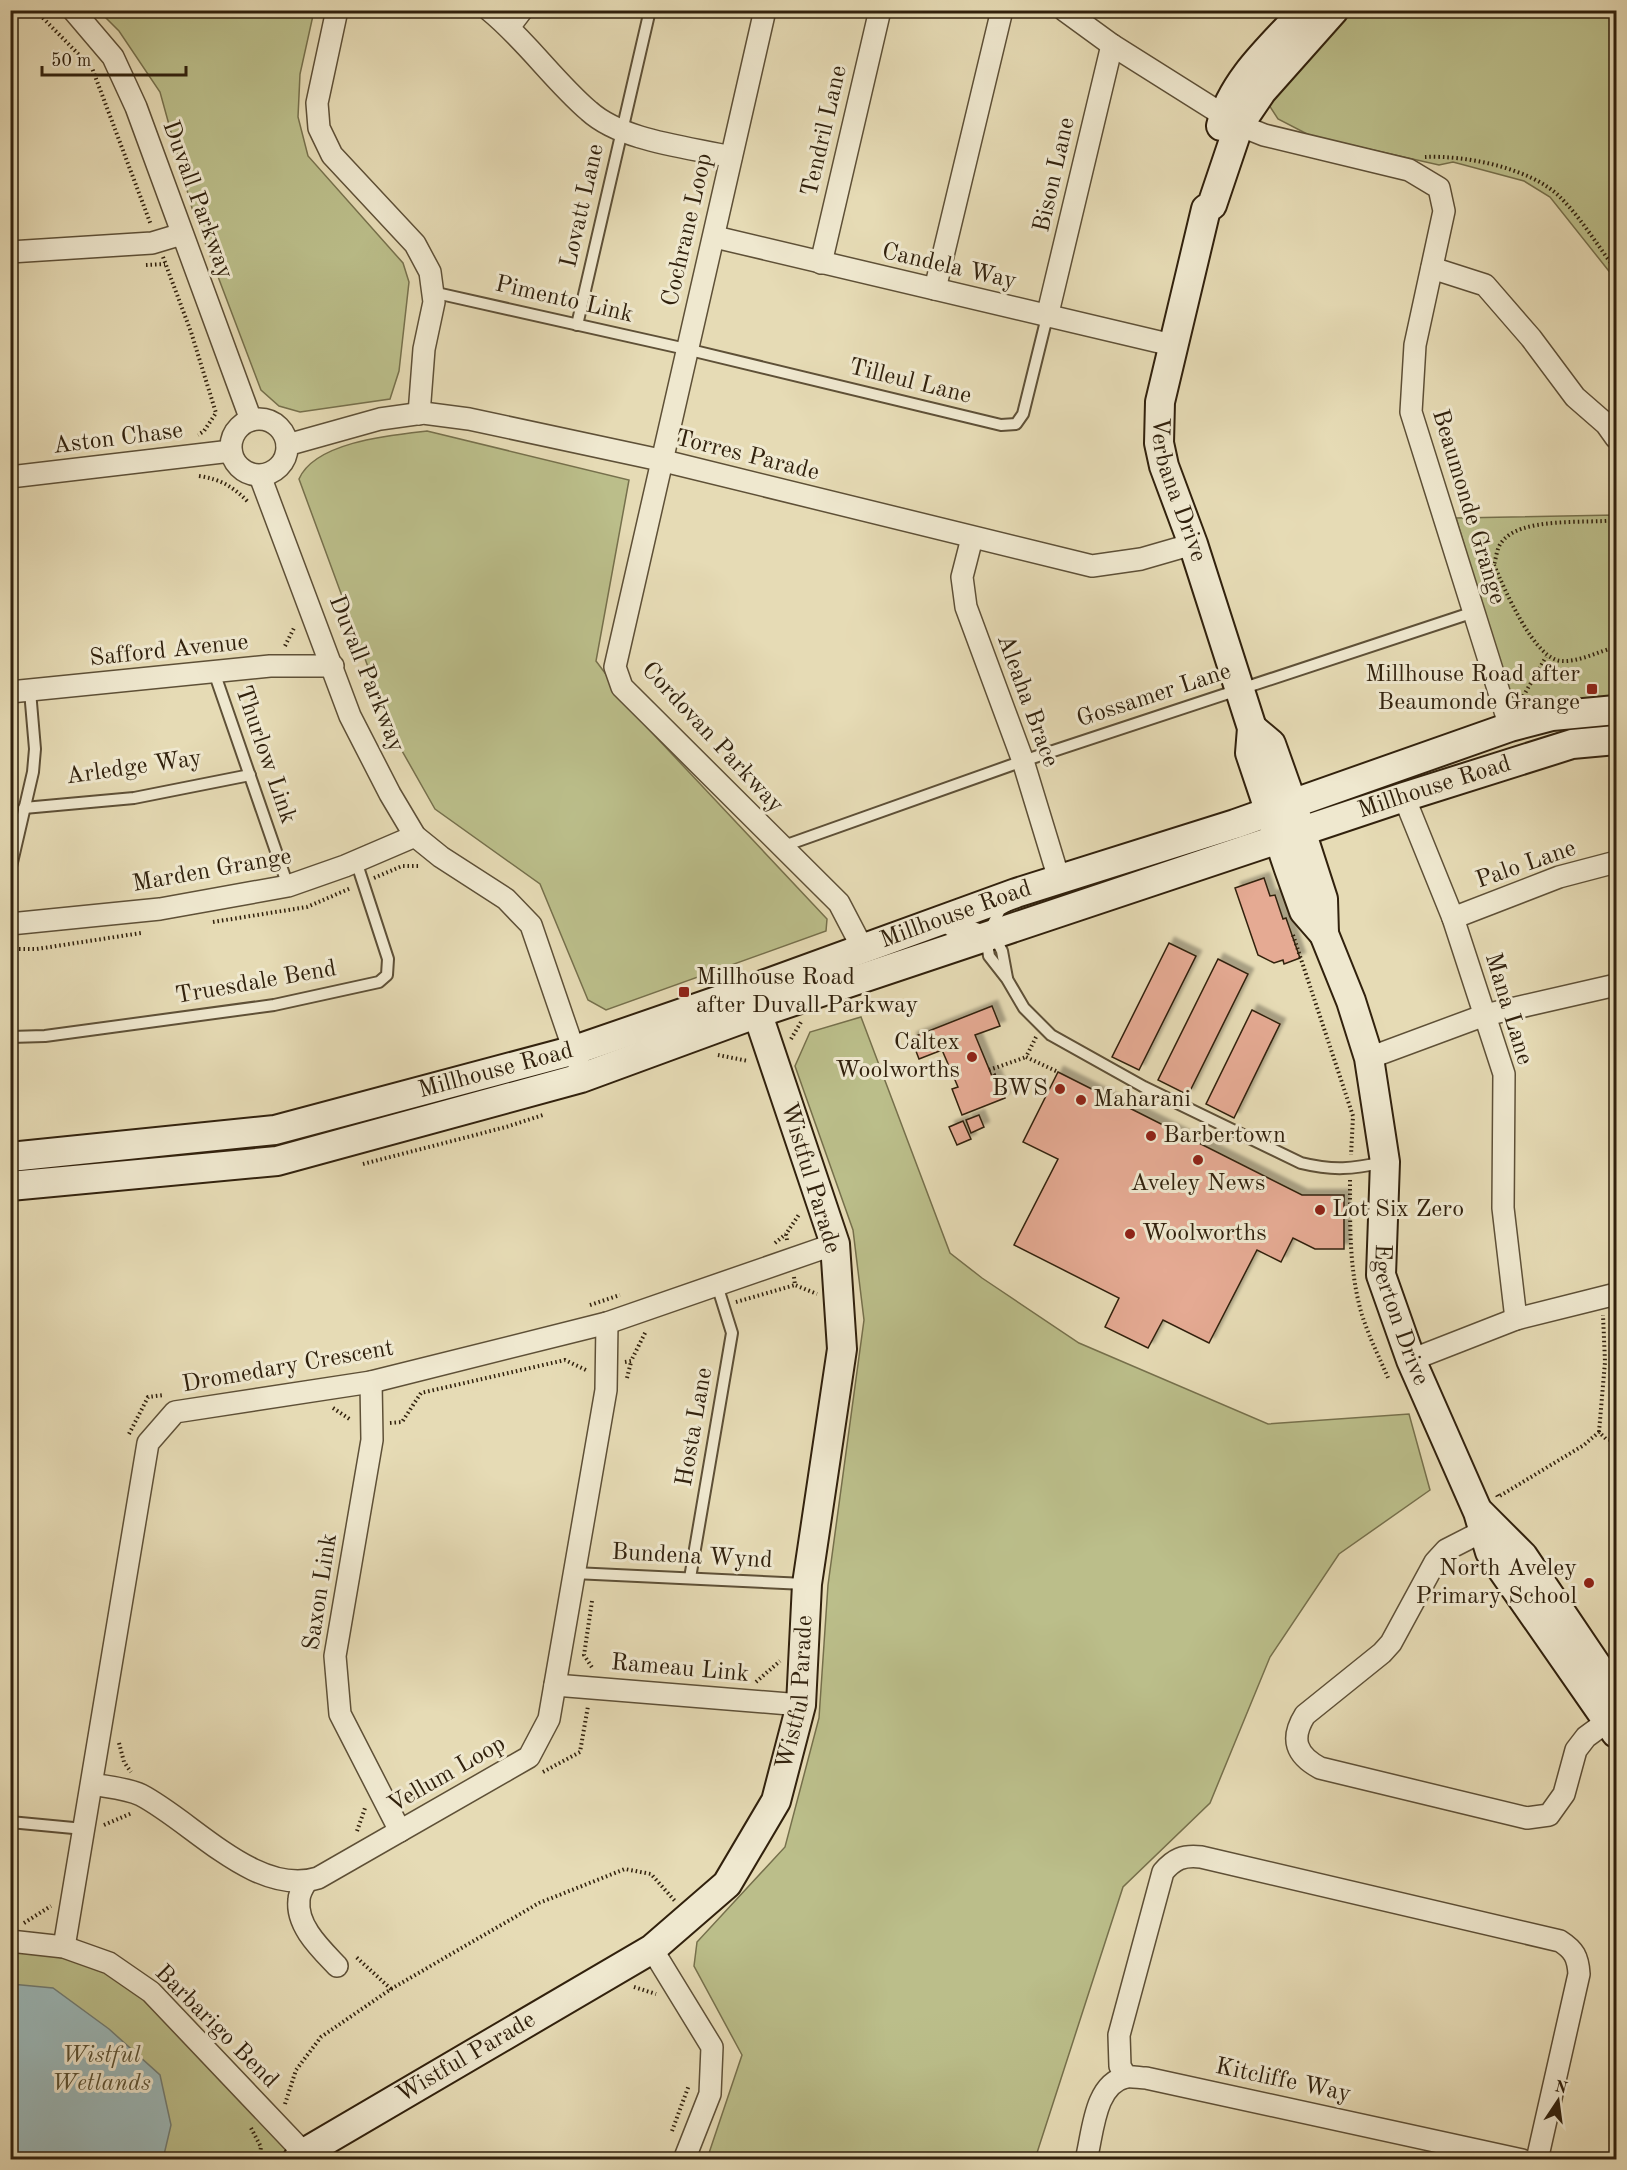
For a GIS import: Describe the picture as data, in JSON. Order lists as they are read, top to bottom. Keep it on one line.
{"streets":{"street":["Tendril Lane","Bison Lane","Duvall Parkway","Cochrane Loop","Candela Way","Aston Chase","Torres Parade","Verbana Drive","Beaumonde Grange","Safford Avenue","Aleaha Brace","Cordovan Parkway","Millhouse Road","Palo Lane","Marden Grange","Mana Lane","Wistful Parade","Egerton Drive","Dromedary Crescent","Saxon Link","Rameau Link","Vellum Loop","Barbarigo Bend","Kitcliffe Way"],"lane":["Lovatt Lane","Pimento Link","Tilleul Lane","Gossamer Lane","Thurlow Link","Arledge Way","Truesdale Bend","Hosta Lane","Bundena Wynd"]},"crossings":[["Tendril Lane","Candela Way"],["Bison Lane","Candela Way"],["Bison Lane","Tilleul Lane"],["Bison Lane","Beaumonde Grange"],["Duvall Parkway","Aston Chase"],["Duvall Parkway","Torres Parade"],["Duvall Parkway","Safford Avenue"],["Duvall Parkway","Millhouse Road"],["Duvall Parkway","Marden Grange"],["Lovatt Lane","Pimento Link"],["Cochrane Loop","Candela Way"],["Cochrane Loop","Pimento Link"],["Cochrane Loop","Tilleul Lane"],["Cochrane Loop","Torres Parade"],["Cochrane Loop","Cordovan Parkway"],["Candela Way","Tilleul Lane"],["Candela Way","Verbana Drive"],["Pimento Link","Tilleul Lane"],["Aston Chase","Torres Parade"],["Torres Parade","Verbana Drive"],["Torres Parade","Aleaha Brace"],["Torres Parade","Cordovan Parkway"],["Verbana Drive","Beaumonde Grange"],["Verbana Drive","Gossamer Lane"],["Verbana Drive","Millhouse Road"],["Verbana Drive","Egerton Drive"],["Beaumonde Grange","Gossamer Lane"],["Beaumonde Grange","Millhouse Road"],["Safford Avenue","Thurlow Link"],["Gossamer Lane","Aleaha Brace"],["Gossamer Lane","Cordovan Parkway"],["Aleaha Brace","Millhouse Road"],["Cordovan Parkway","Millhouse Road"],["Thurlow Link","Arledge Way"],["Thurlow Link","Marden Grange"],["Millhouse Road","Mana Lane"],["Millhouse Road","Wistful Parade"],["Millhouse Road","Egerton Drive"],["Palo Lane","Mana Lane"],["Marden Grange","Truesdale Bend"],["Wistful Parade","Dromedary Crescent"],["Wistful Parade","Bundena Wynd"],["Wistful Parade","Rameau Link"],["Wistful Parade","Barbarigo Bend"],["Dromedary Crescent","Hosta Lane"],["Dromedary Crescent","Saxon Link"],["Dromedary Crescent","Vellum Loop"],["Dromedary Crescent","Barbarigo Bend"],["Hosta Lane","Bundena Wynd"],["Bundena Wynd","Vellum Loop"],["Saxon Link","Vellum Loop"],["Rameau Link","Vellum Loop"]],"parks":["Wistful Wetlands"],"places":{"transit":["Millhouse Road after Beaumonde Grange","Millhouse Road after Duvall Parkway"],"other":["Caltex Woolworths","BWS","Maharani","Barbertown","Aveley News","Lot Six Zero","Woolworths","North Aveley Primary School"]},"scale_bar":"50 m","north":"top"}
